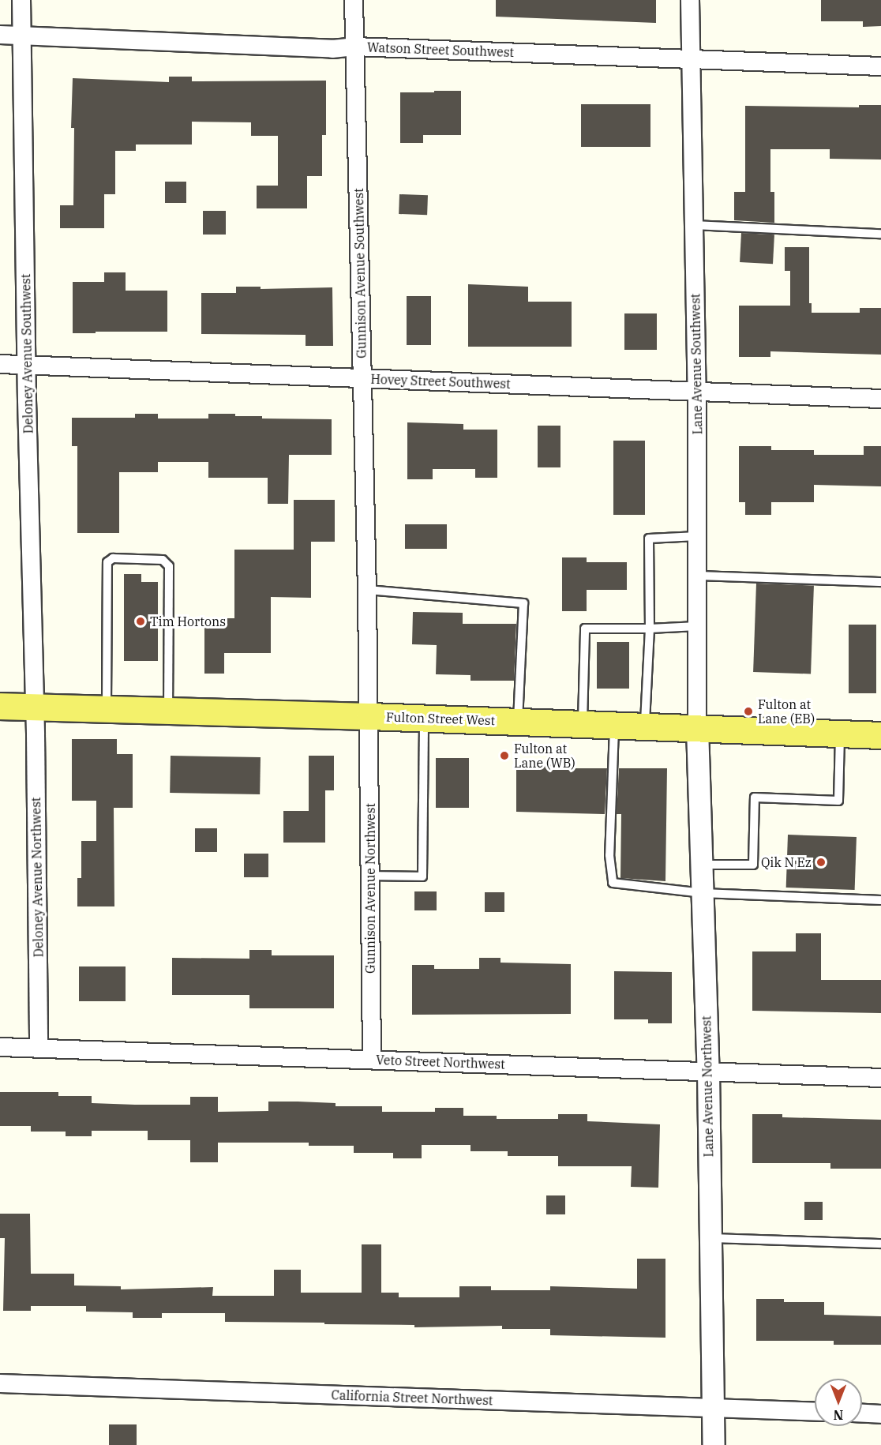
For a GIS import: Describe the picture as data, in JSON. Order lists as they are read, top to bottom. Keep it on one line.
{"streets":{"main road":["Fulton Street West"],"street":["Watson Street Southwest","Gunnison Avenue Southwest","Deloney Avenue Southwest","Lane Avenue Southwest","Hovey Street Southwest","Deloney Avenue Northwest","Gunnison Avenue Northwest","Veto Street Northwest","Lane Avenue Northwest","California Street Northwest"]},"crossings":[["Watson Street Southwest","Gunnison Avenue Southwest"],["Watson Street Southwest","Deloney Avenue Southwest"],["Watson Street Southwest","Lane Avenue Southwest"],["Gunnison Avenue Southwest","Hovey Street Southwest"],["Gunnison Avenue Southwest","Fulton Street West"],["Gunnison Avenue Southwest","Gunnison Avenue Northwest"],["Deloney Avenue Southwest","Hovey Street Southwest"],["Deloney Avenue Southwest","Fulton Street West"],["Deloney Avenue Southwest","Deloney Avenue Northwest"],["Lane Avenue Southwest","Hovey Street Southwest"],["Lane Avenue Southwest","Fulton Street West"],["Lane Avenue Southwest","Lane Avenue Northwest"],["Fulton Street West","Deloney Avenue Northwest"],["Fulton Street West","Gunnison Avenue Northwest"],["Fulton Street West","Lane Avenue Northwest"],["Deloney Avenue Northwest","Veto Street Northwest"],["Gunnison Avenue Northwest","Veto Street Northwest"],["Veto Street Northwest","Lane Avenue Northwest"],["Lane Avenue Northwest","California Street Northwest"]],"places":["Tim Hortons","Fulton at Lane (EB)","Fulton at Lane (WB)","Qik N Ez"],"north":"bottom"}
